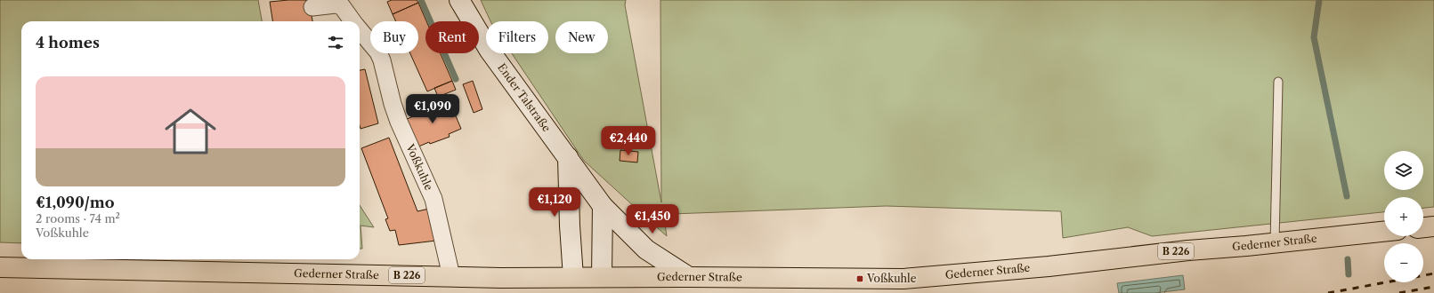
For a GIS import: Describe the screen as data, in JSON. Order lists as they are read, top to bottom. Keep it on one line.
{"streets":{"main road":["Ender Talstraße","Gederner Straße","B 226"],"street":["Voßkuhle"]},"crossings":[["Ender Talstraße","Gederner Straße"],["Voßkuhle","Gederner Straße"]],"places":{"transit":["Voßkuhle"]},"page":{"chip":["Buy","Rent","Filters","New"],"heading":"4 homes","list":[{"name":"€1,090/mo","note":"2 rooms · 74 m² · Voßkuhle"}],"price":["€1,090","€2,440","€1,120","€1,450"],"map_buttons":["+","−"]}}
